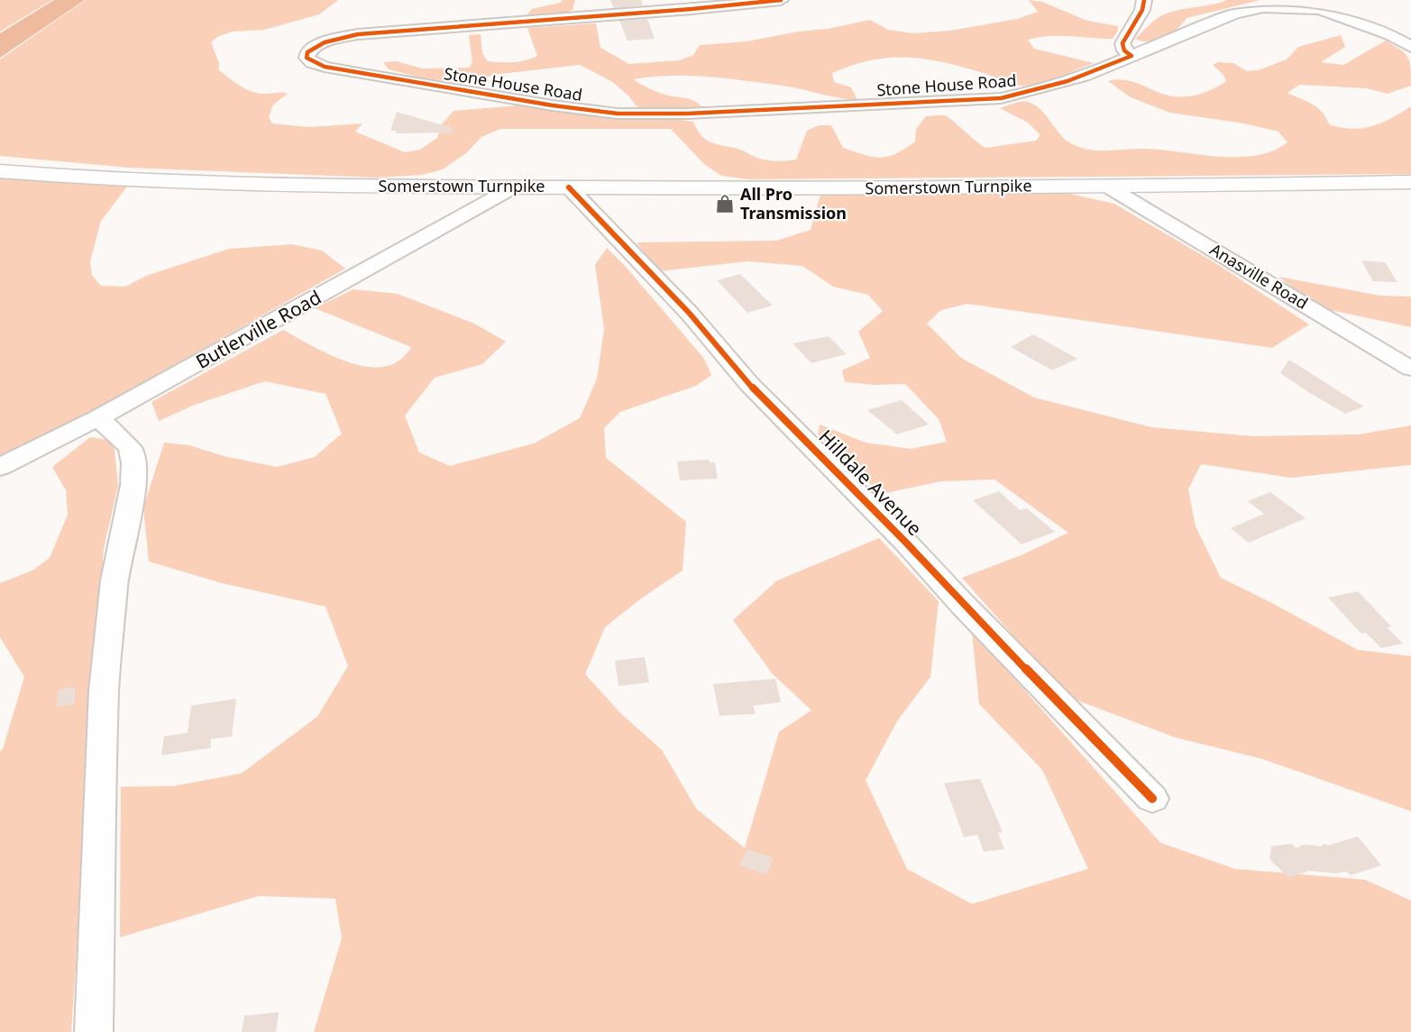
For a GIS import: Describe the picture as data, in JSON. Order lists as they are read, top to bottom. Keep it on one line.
{"streets":{"main road":["Somerstown Turnpike"],"street":["Stone House Road","Anasville Road","Butlerville Road","Hilldale Avenue"]},"crossings":[["Somerstown Turnpike","Anasville Road"],["Somerstown Turnpike","Butlerville Road"],["Somerstown Turnpike","Hilldale Avenue"]],"places":{"shop":["All Pro Transmission"]}}
